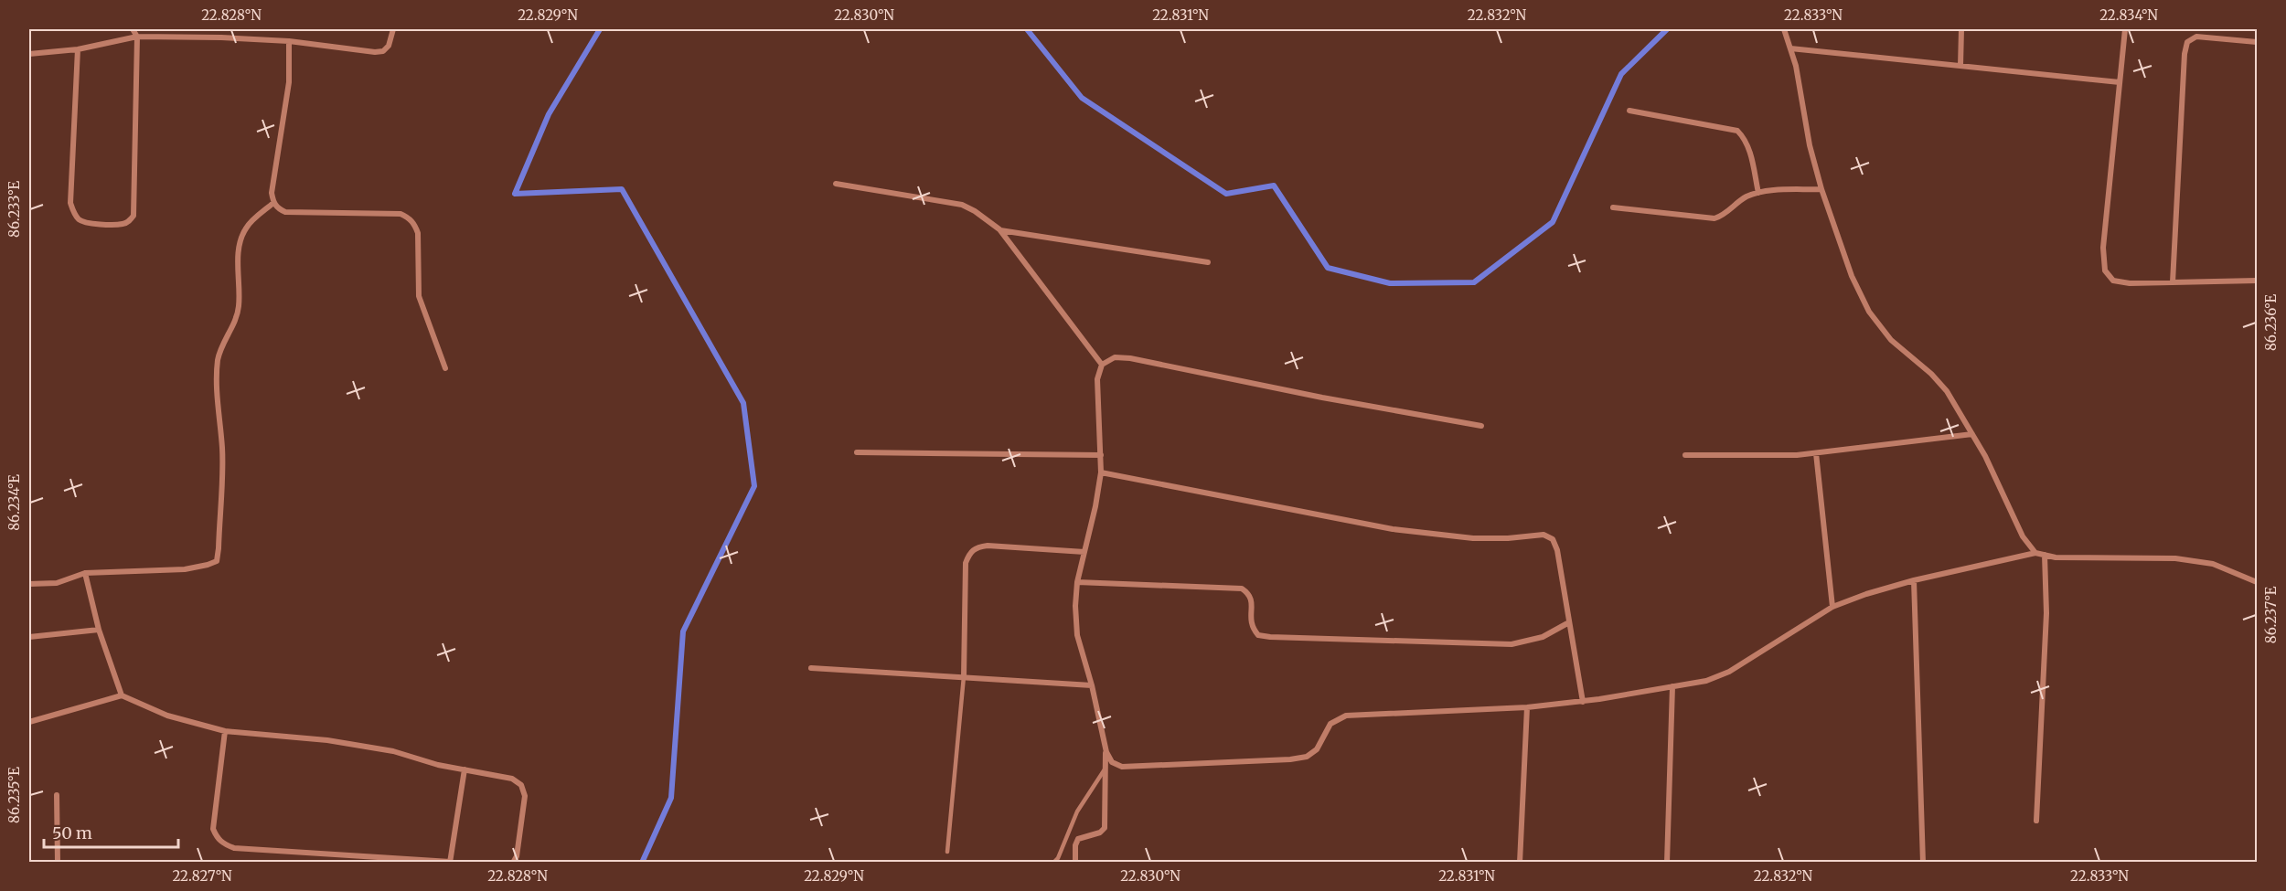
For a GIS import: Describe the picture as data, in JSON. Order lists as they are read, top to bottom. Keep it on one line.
{"scale_bar":"50 m","coordinates":["22.828°N","22.829°N","22.830°N","22.831°N","22.832°N","22.833°N","22.834°N","86.233°E","86.236°E","86.234°E","86.237°E","86.235°E","22.827°N"]}
